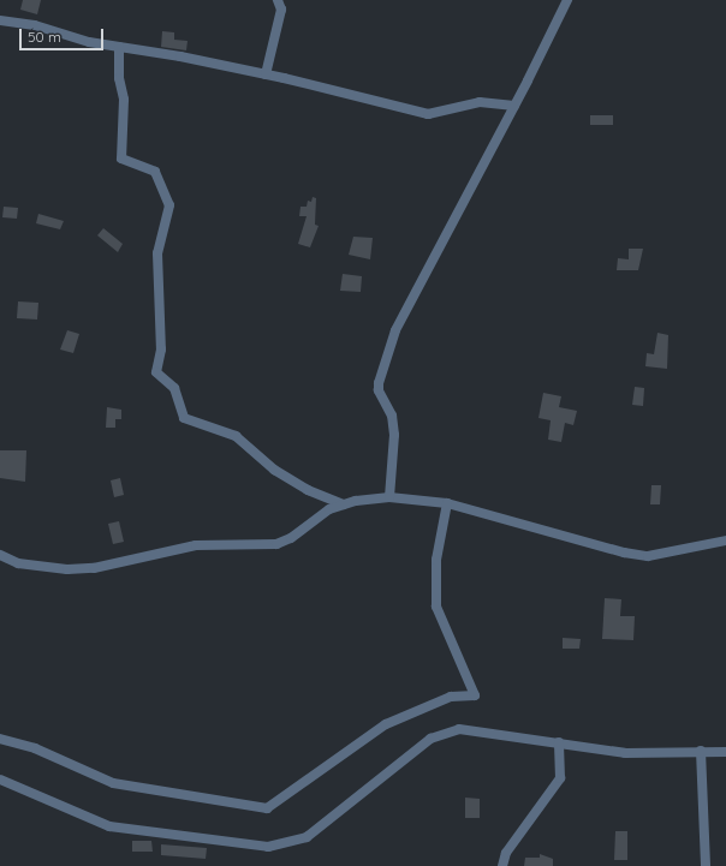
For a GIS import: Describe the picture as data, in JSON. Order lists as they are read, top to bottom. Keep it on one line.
{"scale_bar":"50 m"}
